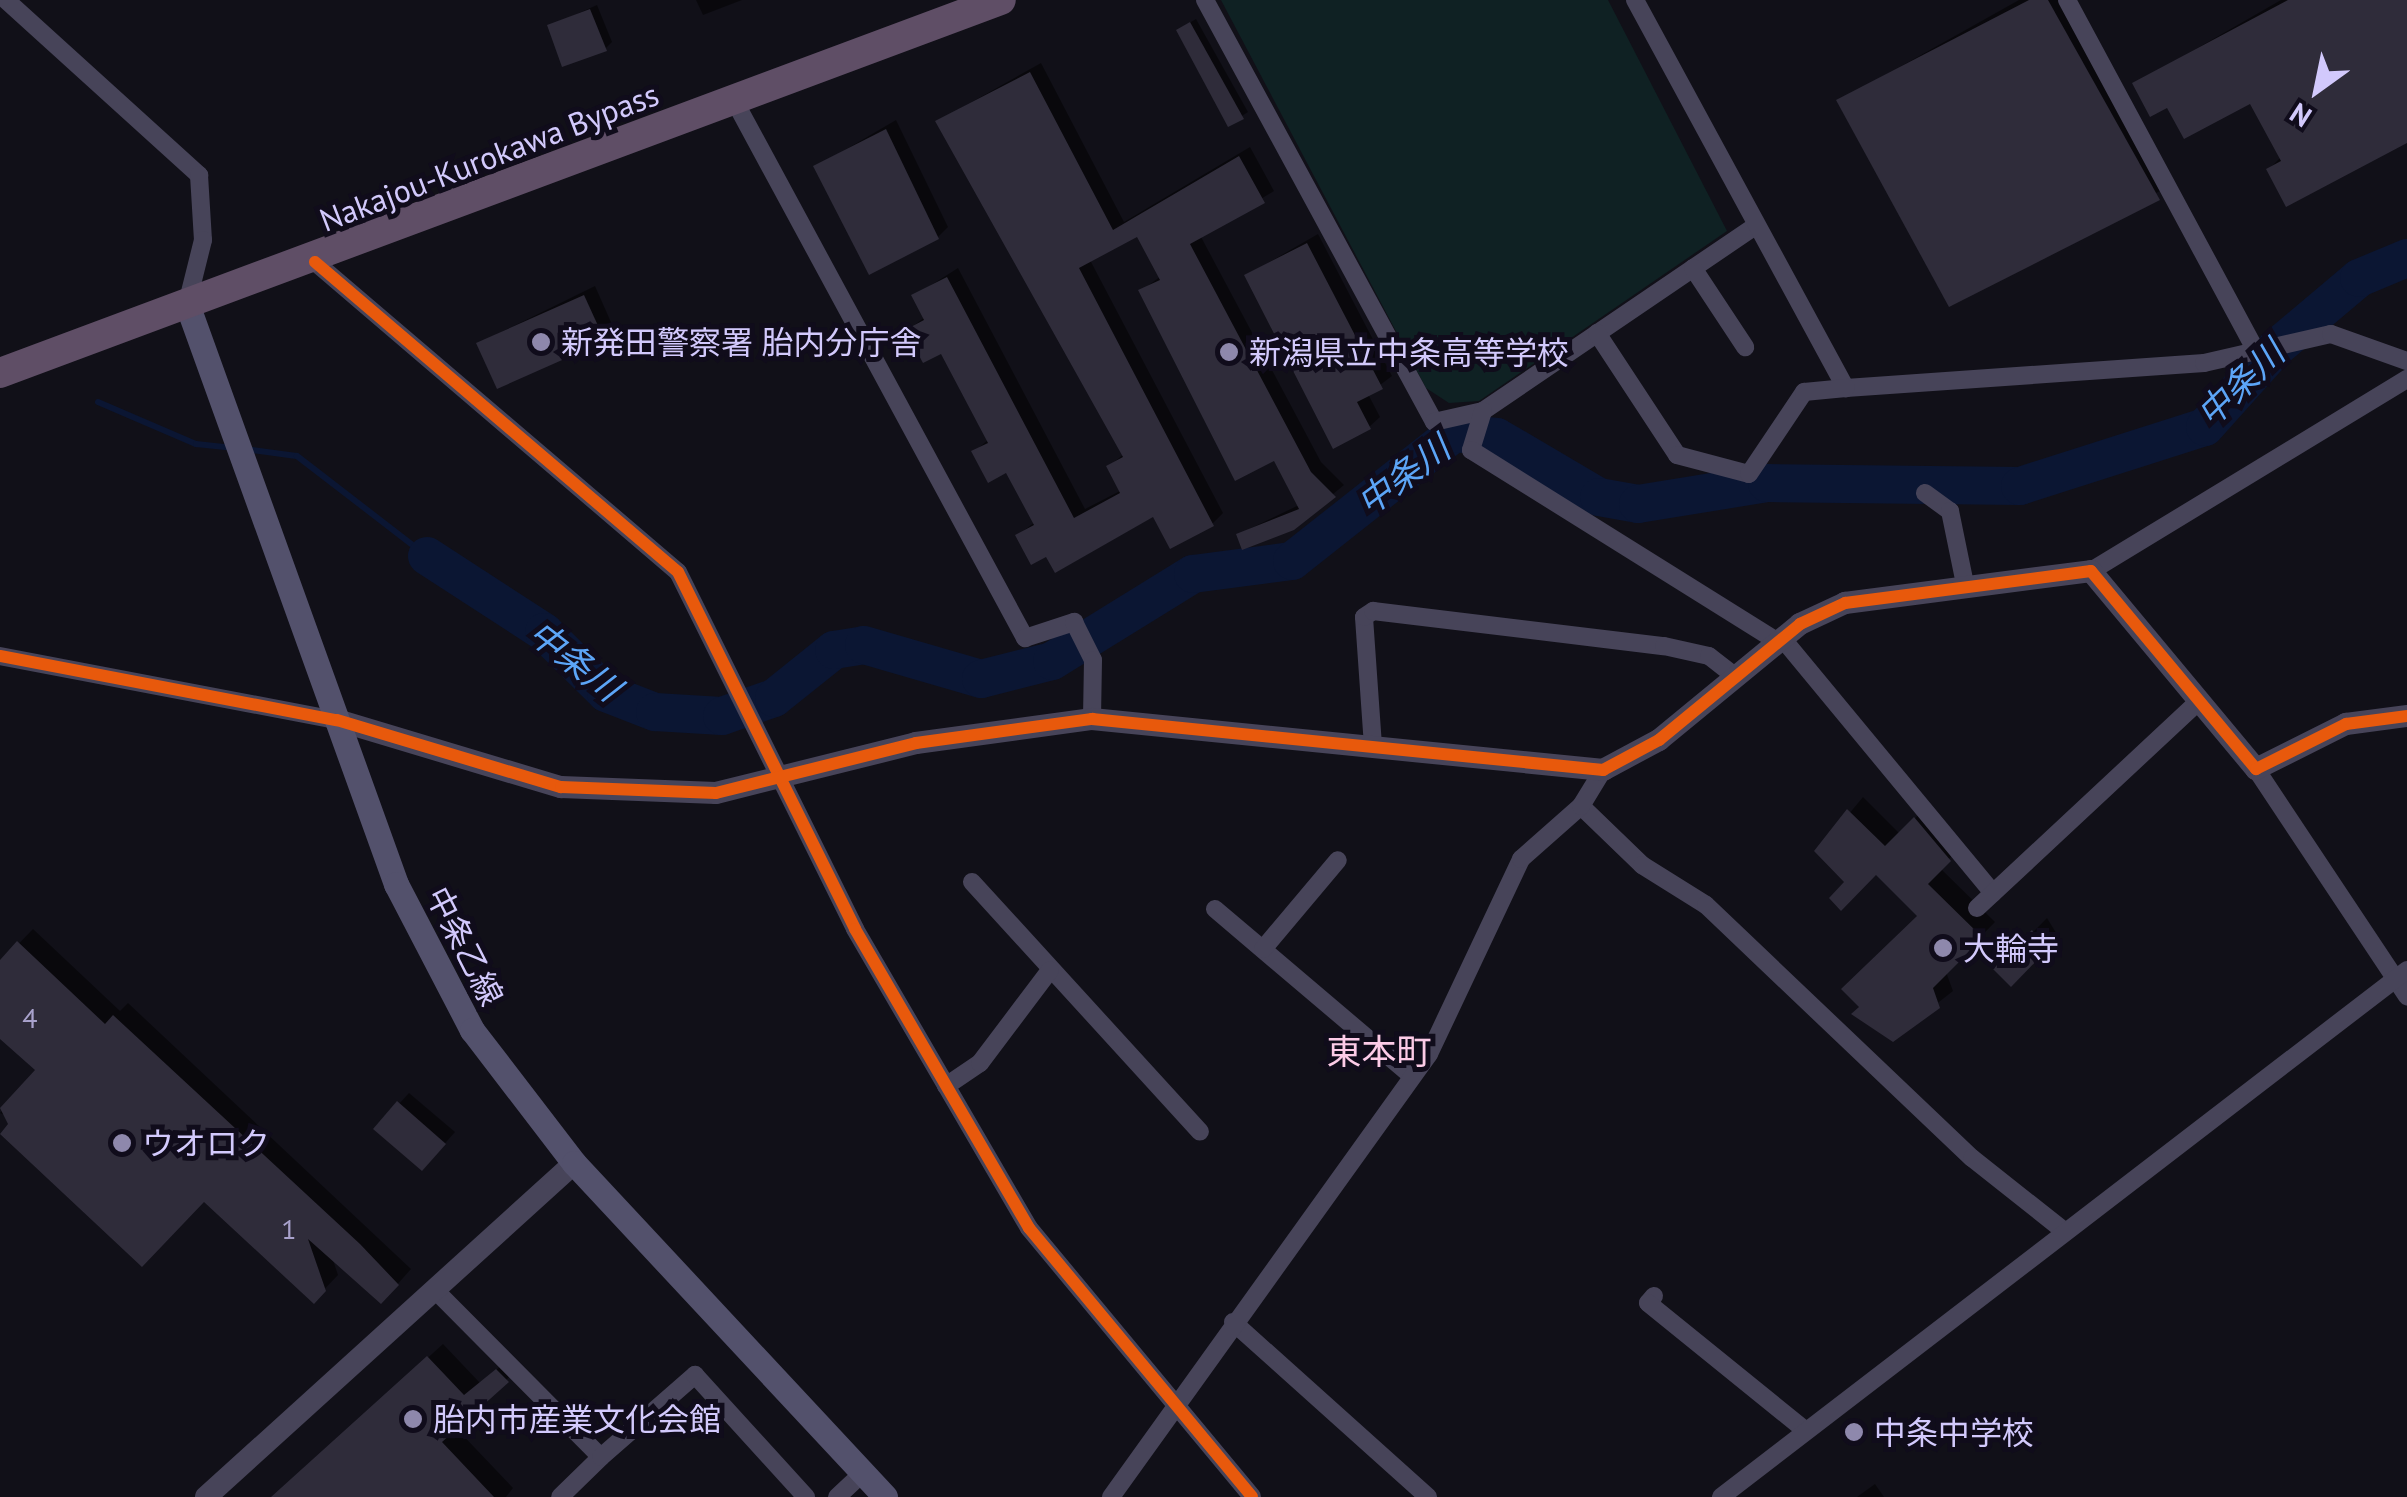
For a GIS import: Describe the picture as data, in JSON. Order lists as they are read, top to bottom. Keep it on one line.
{"streets":{"highway":["Nakajou-Kurokawa Bypass"],"main road":["中条乙線"]},"crossings":[["Nakajou-Kurokawa Bypass","中条乙線"]],"districts":["東本町"],"water":["中条川"],"places":["新発田警察署 胎内分庁舎","新潟県立中条高等学校","大輪寺","ウオロク","胎内市産業文化会館","中条中学校"],"house_numbers":["4","1"],"north":"bottom left"}
